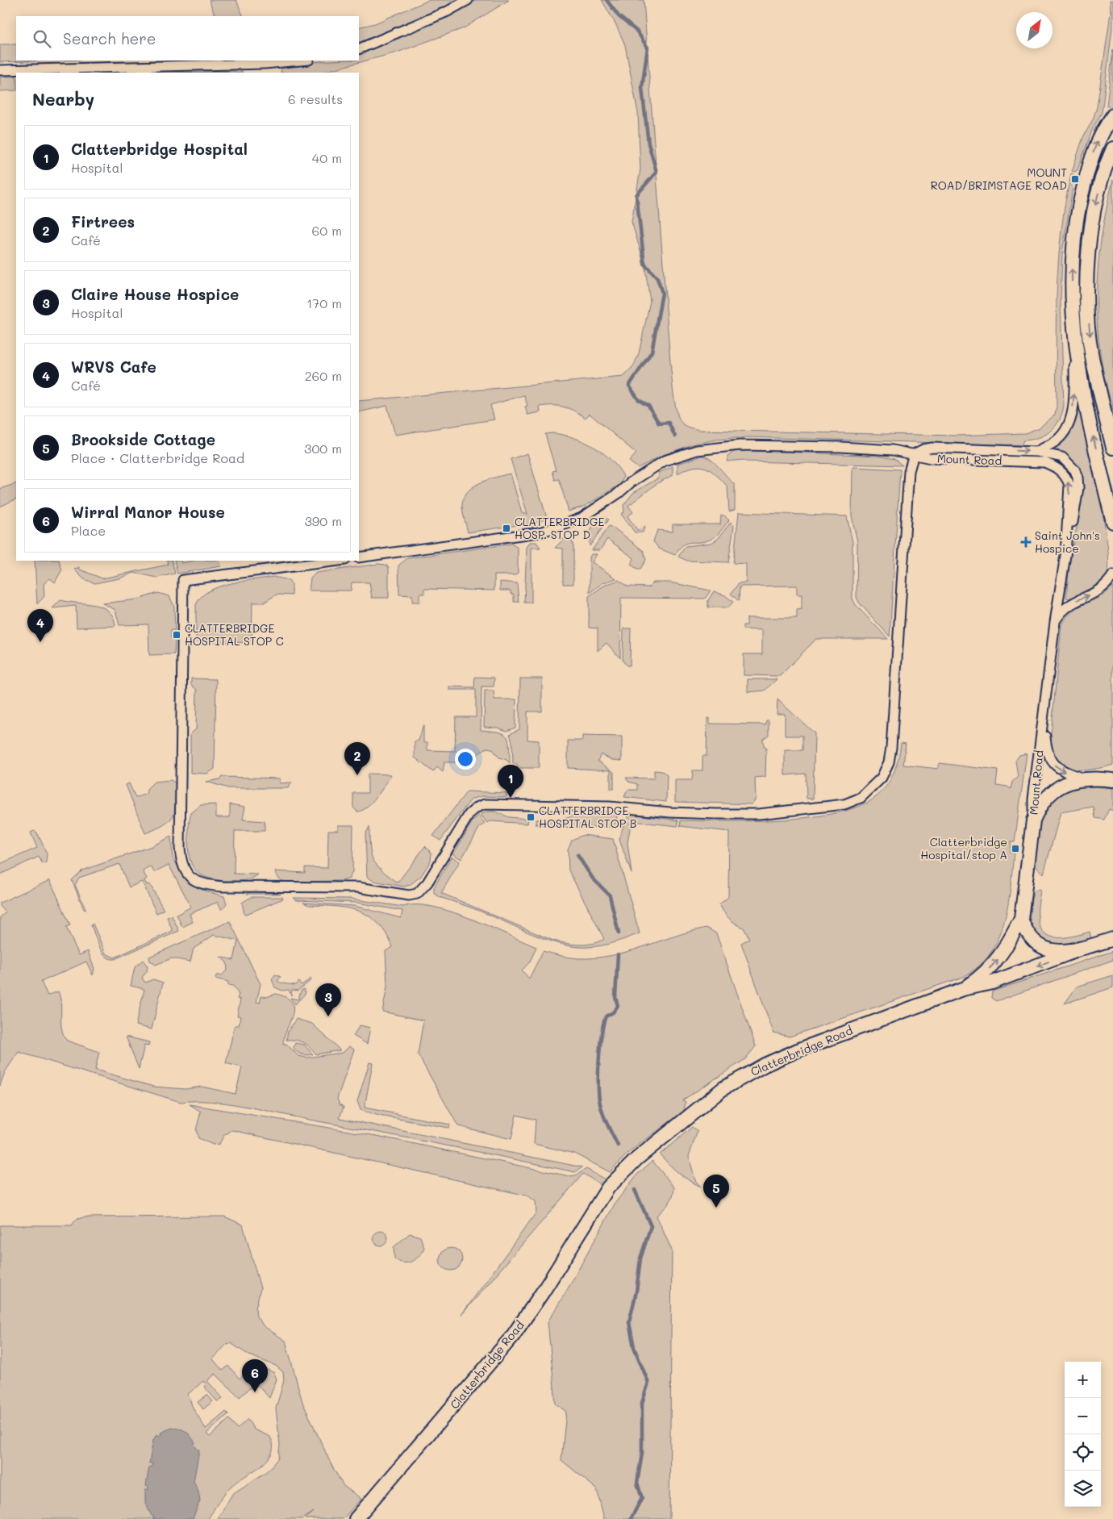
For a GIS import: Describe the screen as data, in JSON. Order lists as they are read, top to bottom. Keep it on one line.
{"streets":{"main road":["Clatterbridge Road"],"street":["Mount Road"]},"places":{"transit":["MOUNT ROAD/BRIMSTAGE ROAD","CLATTERBRIDGE HOSP. STOP D","CLATTERBRIDGE HOSPITAL STOP C","CLATTERBRIDGE HOSPITAL STOP B","Clatterbridge Hospital/stop A"],"health":["Saint John's Hospice"]},"north":"top right","page":{"search":"Search here","heading":["Nearby","6 results"],"list":[{"mark":"1","name":"Clatterbridge Hospital","note":"Hospital","value":"40 m"},{"mark":"2","name":"Firtrees","note":"Café","value":"60 m"},{"mark":"3","name":"Claire House Hospice","note":"Hospital","value":"170 m"},{"mark":"4","name":"WRVS Cafe","note":"Café","value":"260 m"},{"mark":"5","name":"Brookside Cottage","note":"Place · Clatterbridge Road","value":"300 m"},{"mark":"6","name":"Wirral Manor House","note":"Place","value":"390 m"}],"pins":["4","2","1","3","5","6"],"map_buttons":["+","−"]}}
